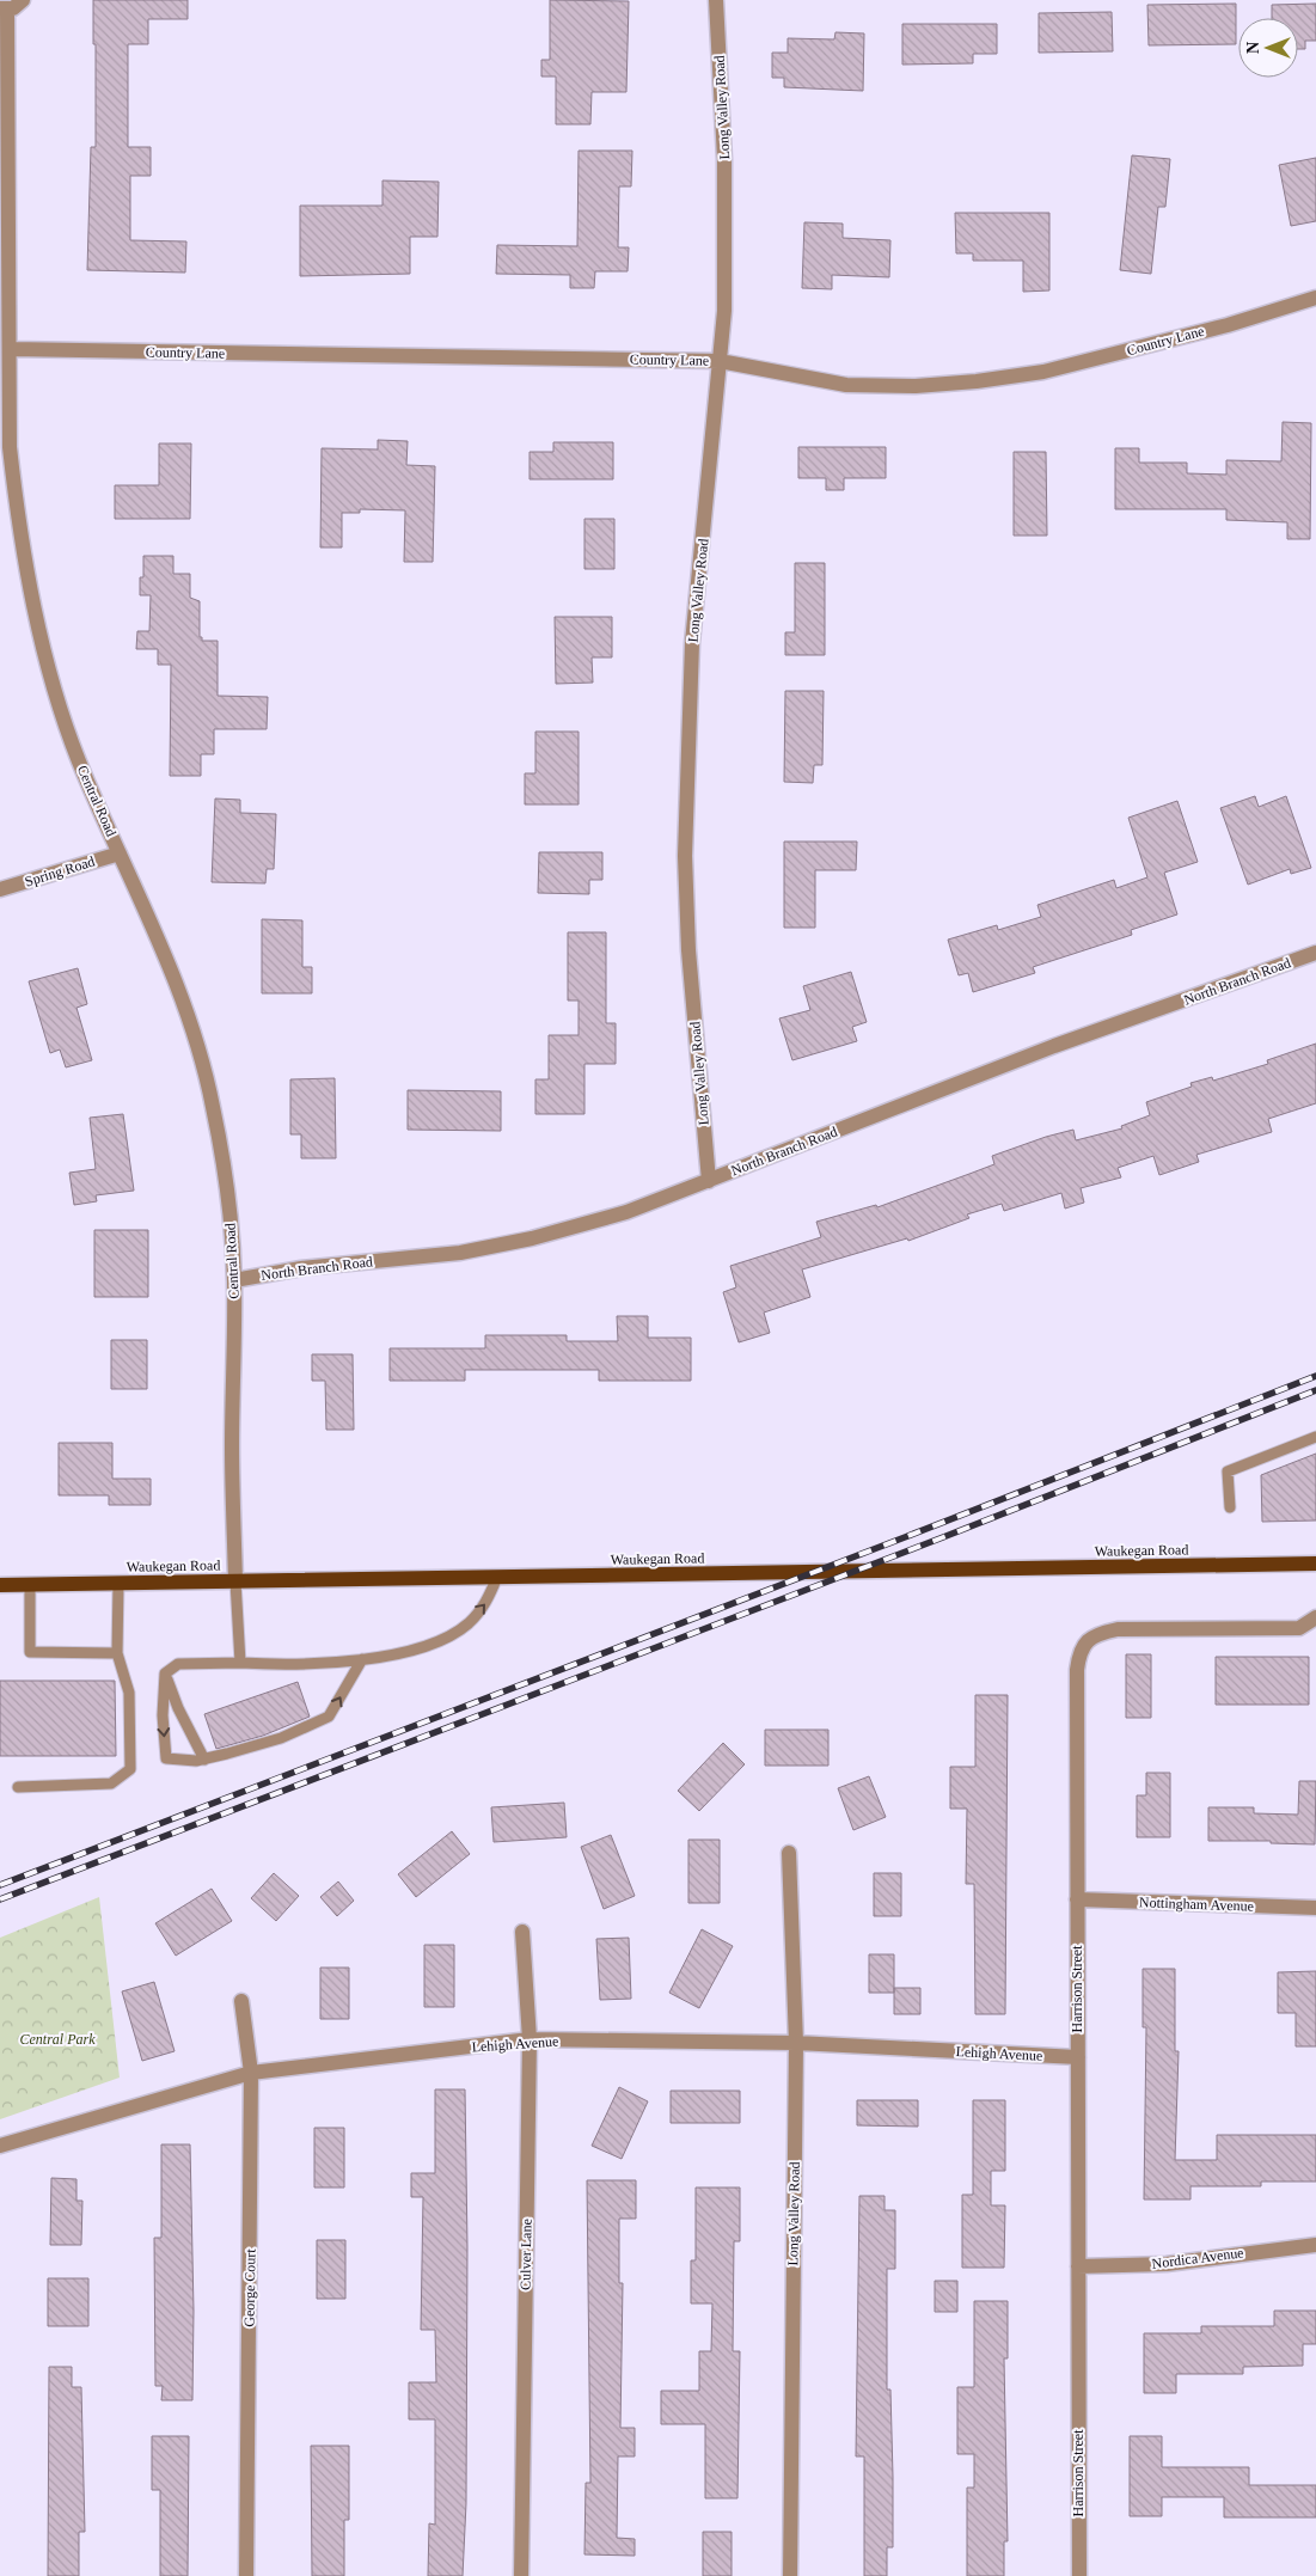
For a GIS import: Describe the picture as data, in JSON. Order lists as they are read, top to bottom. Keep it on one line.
{"streets":{"main road":["Waukegan Road"],"street":["Long Valley Road","Country Lane","Central Road","Spring Road","North Branch Road","Nottingham Avenue","Harrison Street","Lehigh Avenue","Culver Lane","Nordica Avenue","George Court"]},"crossings":[["Long Valley Road","Country Lane"],["Long Valley Road","North Branch Road"],["Long Valley Road","Lehigh Avenue"],["Country Lane","Central Road"],["Central Road","Spring Road"],["Central Road","North Branch Road"],["Central Road","Waukegan Road"],["Nottingham Avenue","Harrison Street"],["Harrison Street","Lehigh Avenue"],["Harrison Street","Nordica Avenue"],["Lehigh Avenue","Culver Lane"],["Lehigh Avenue","George Court"]],"parks":["Central Park"],"north":"left"}
